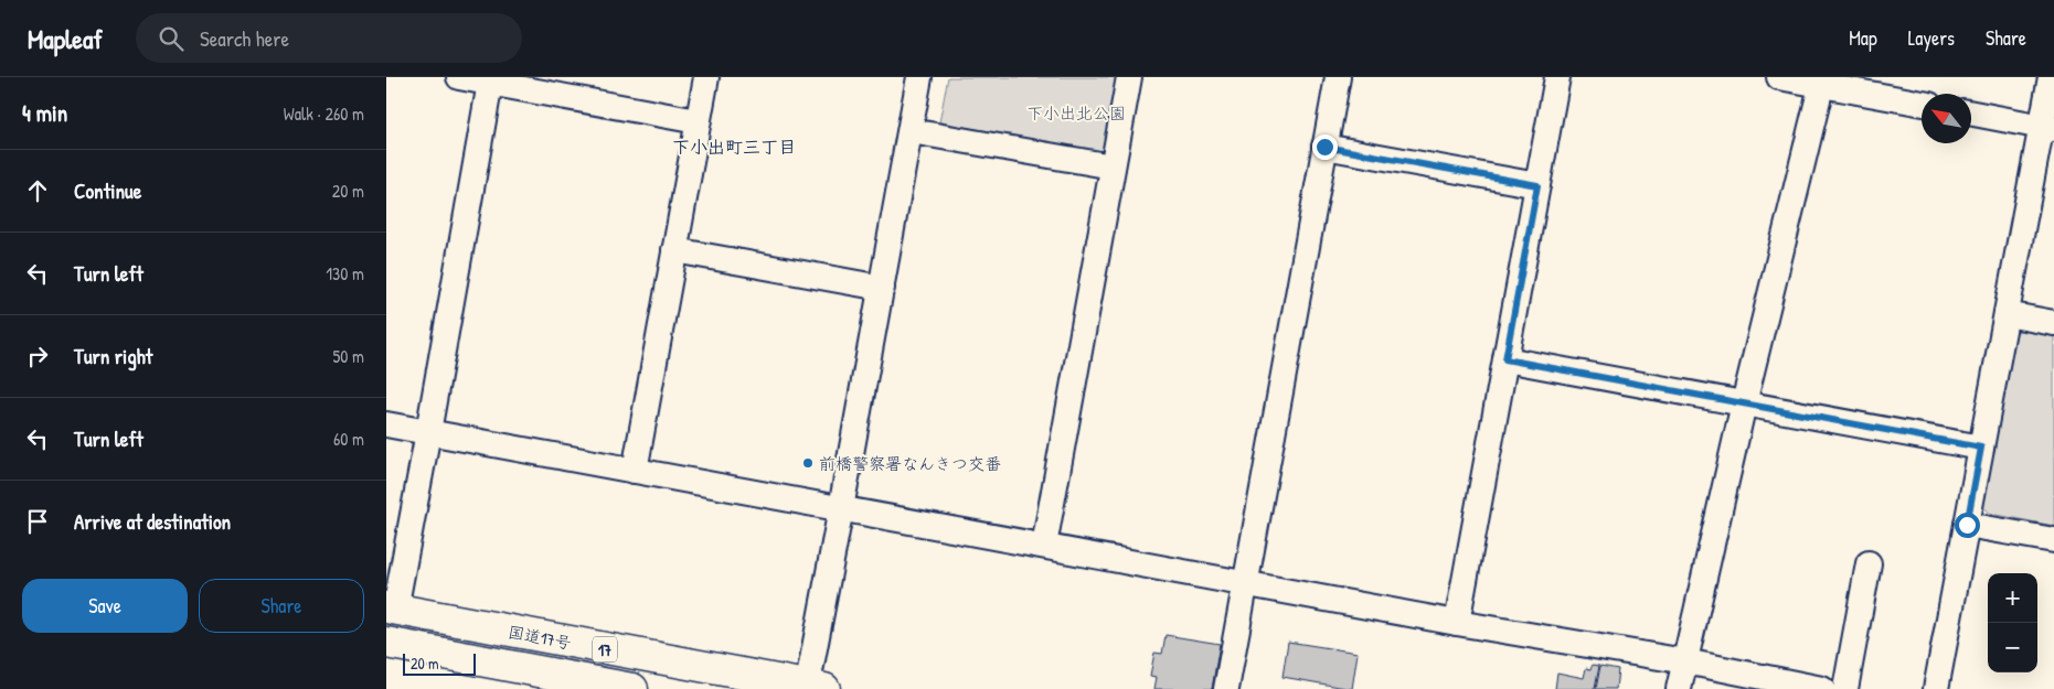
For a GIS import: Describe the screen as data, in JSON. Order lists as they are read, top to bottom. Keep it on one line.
{"streets":{"highway":["国道17号","17"]},"districts":["下小出町三丁目"],"parks":["下小出北公園"],"places":["前橋警察署なんきつ交番"],"scale_bar":"20 m","north":"top left","page":{"header":"Mapleaf","search":"Search here","nav":["Map","Layers","Share"],"heading":["4 min","Walk · 260 m"],"list":[["Continue","20 m"],["Turn left","130 m"],["Turn right","50 m"],["Turn left","60 m"],"Arrive at destination"],"buttons":["Save","Share"],"map_buttons":["+","−"],"scale":"20 m"}}
